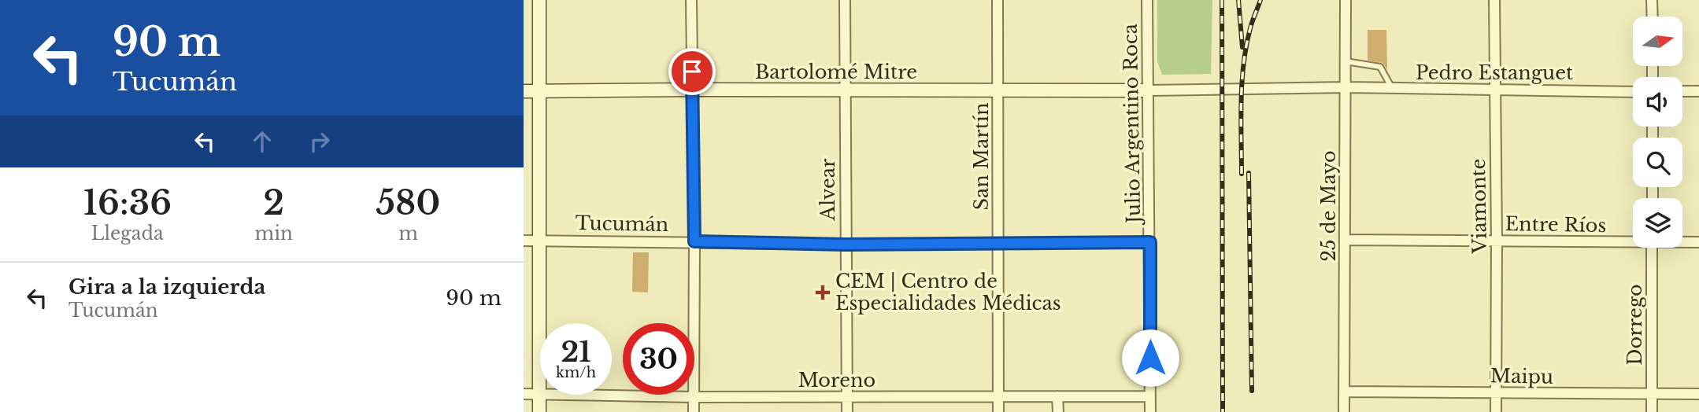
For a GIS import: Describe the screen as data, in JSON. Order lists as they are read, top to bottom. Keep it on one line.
{"streets":{"main road":["Bartolomé Mitre"],"street":["Pedro Estanguet","Julio Argentino Roca","San Martín","Alvear","25 de Mayo","Viamonte","Tucumán","Entre Ríos","Dorrego","Maipu","Moreno"]},"crossings":[["Bartolomé Mitre","Pedro Estanguet"],["Bartolomé Mitre","Julio Argentino Roca"],["Bartolomé Mitre","San Martín"],["Bartolomé Mitre","Alvear"],["Pedro Estanguet","Julio Argentino Roca"],["Pedro Estanguet","25 de Mayo"],["Pedro Estanguet","Viamonte"],["Julio Argentino Roca","Tucumán"],["Julio Argentino Roca","Moreno"],["San Martín","Tucumán"],["San Martín","Moreno"],["Alvear","Tucumán"],["Alvear","Moreno"],["25 de Mayo","Entre Ríos"],["25 de Mayo","Maipu"],["Viamonte","Entre Ríos"],["Viamonte","Maipu"],["Dorrego","Maipu"]],"places":{"health":["CEM | Centro de Especialidades Médicas"]},"north":"right","page":{"turn":["90 m","Tucumán"],"eta":["16:36","Llegada","2","min","580","m"],"list":[{"name":"Gira a la izquierda","note":"Tucumán","value":"90 m"}],"speed":"21 km/h","limit":"30"}}
